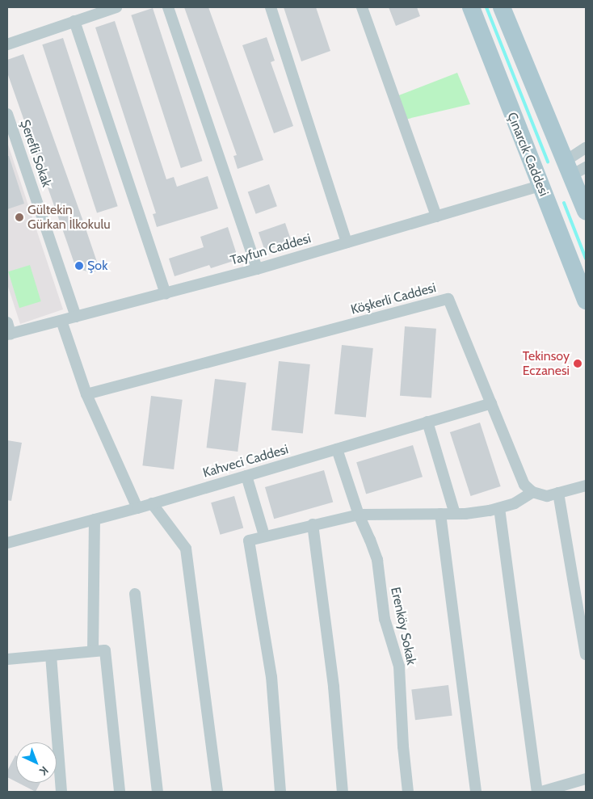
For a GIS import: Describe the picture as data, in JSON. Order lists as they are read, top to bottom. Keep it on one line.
{"streets":{"main road":["Çınarcık Caddesi"],"street":["Şerefli Sokak","Tayfun Caddesi","Köşkerli Caddesi","Kahveci Caddesi","Erenköy Sokak"]},"crossings":[["Şerefli Sokak","Tayfun Caddesi"],["Çınarcık Caddesi","Tayfun Caddesi"],["Köşkerli Caddesi","Kahveci Caddesi"],["Kahveci Caddesi","Erenköy Sokak"]],"places":["Gültekin Gürkan İlkokulu","Şok","Tekinsoy Eczanesi"],"north":"bottom right"}
